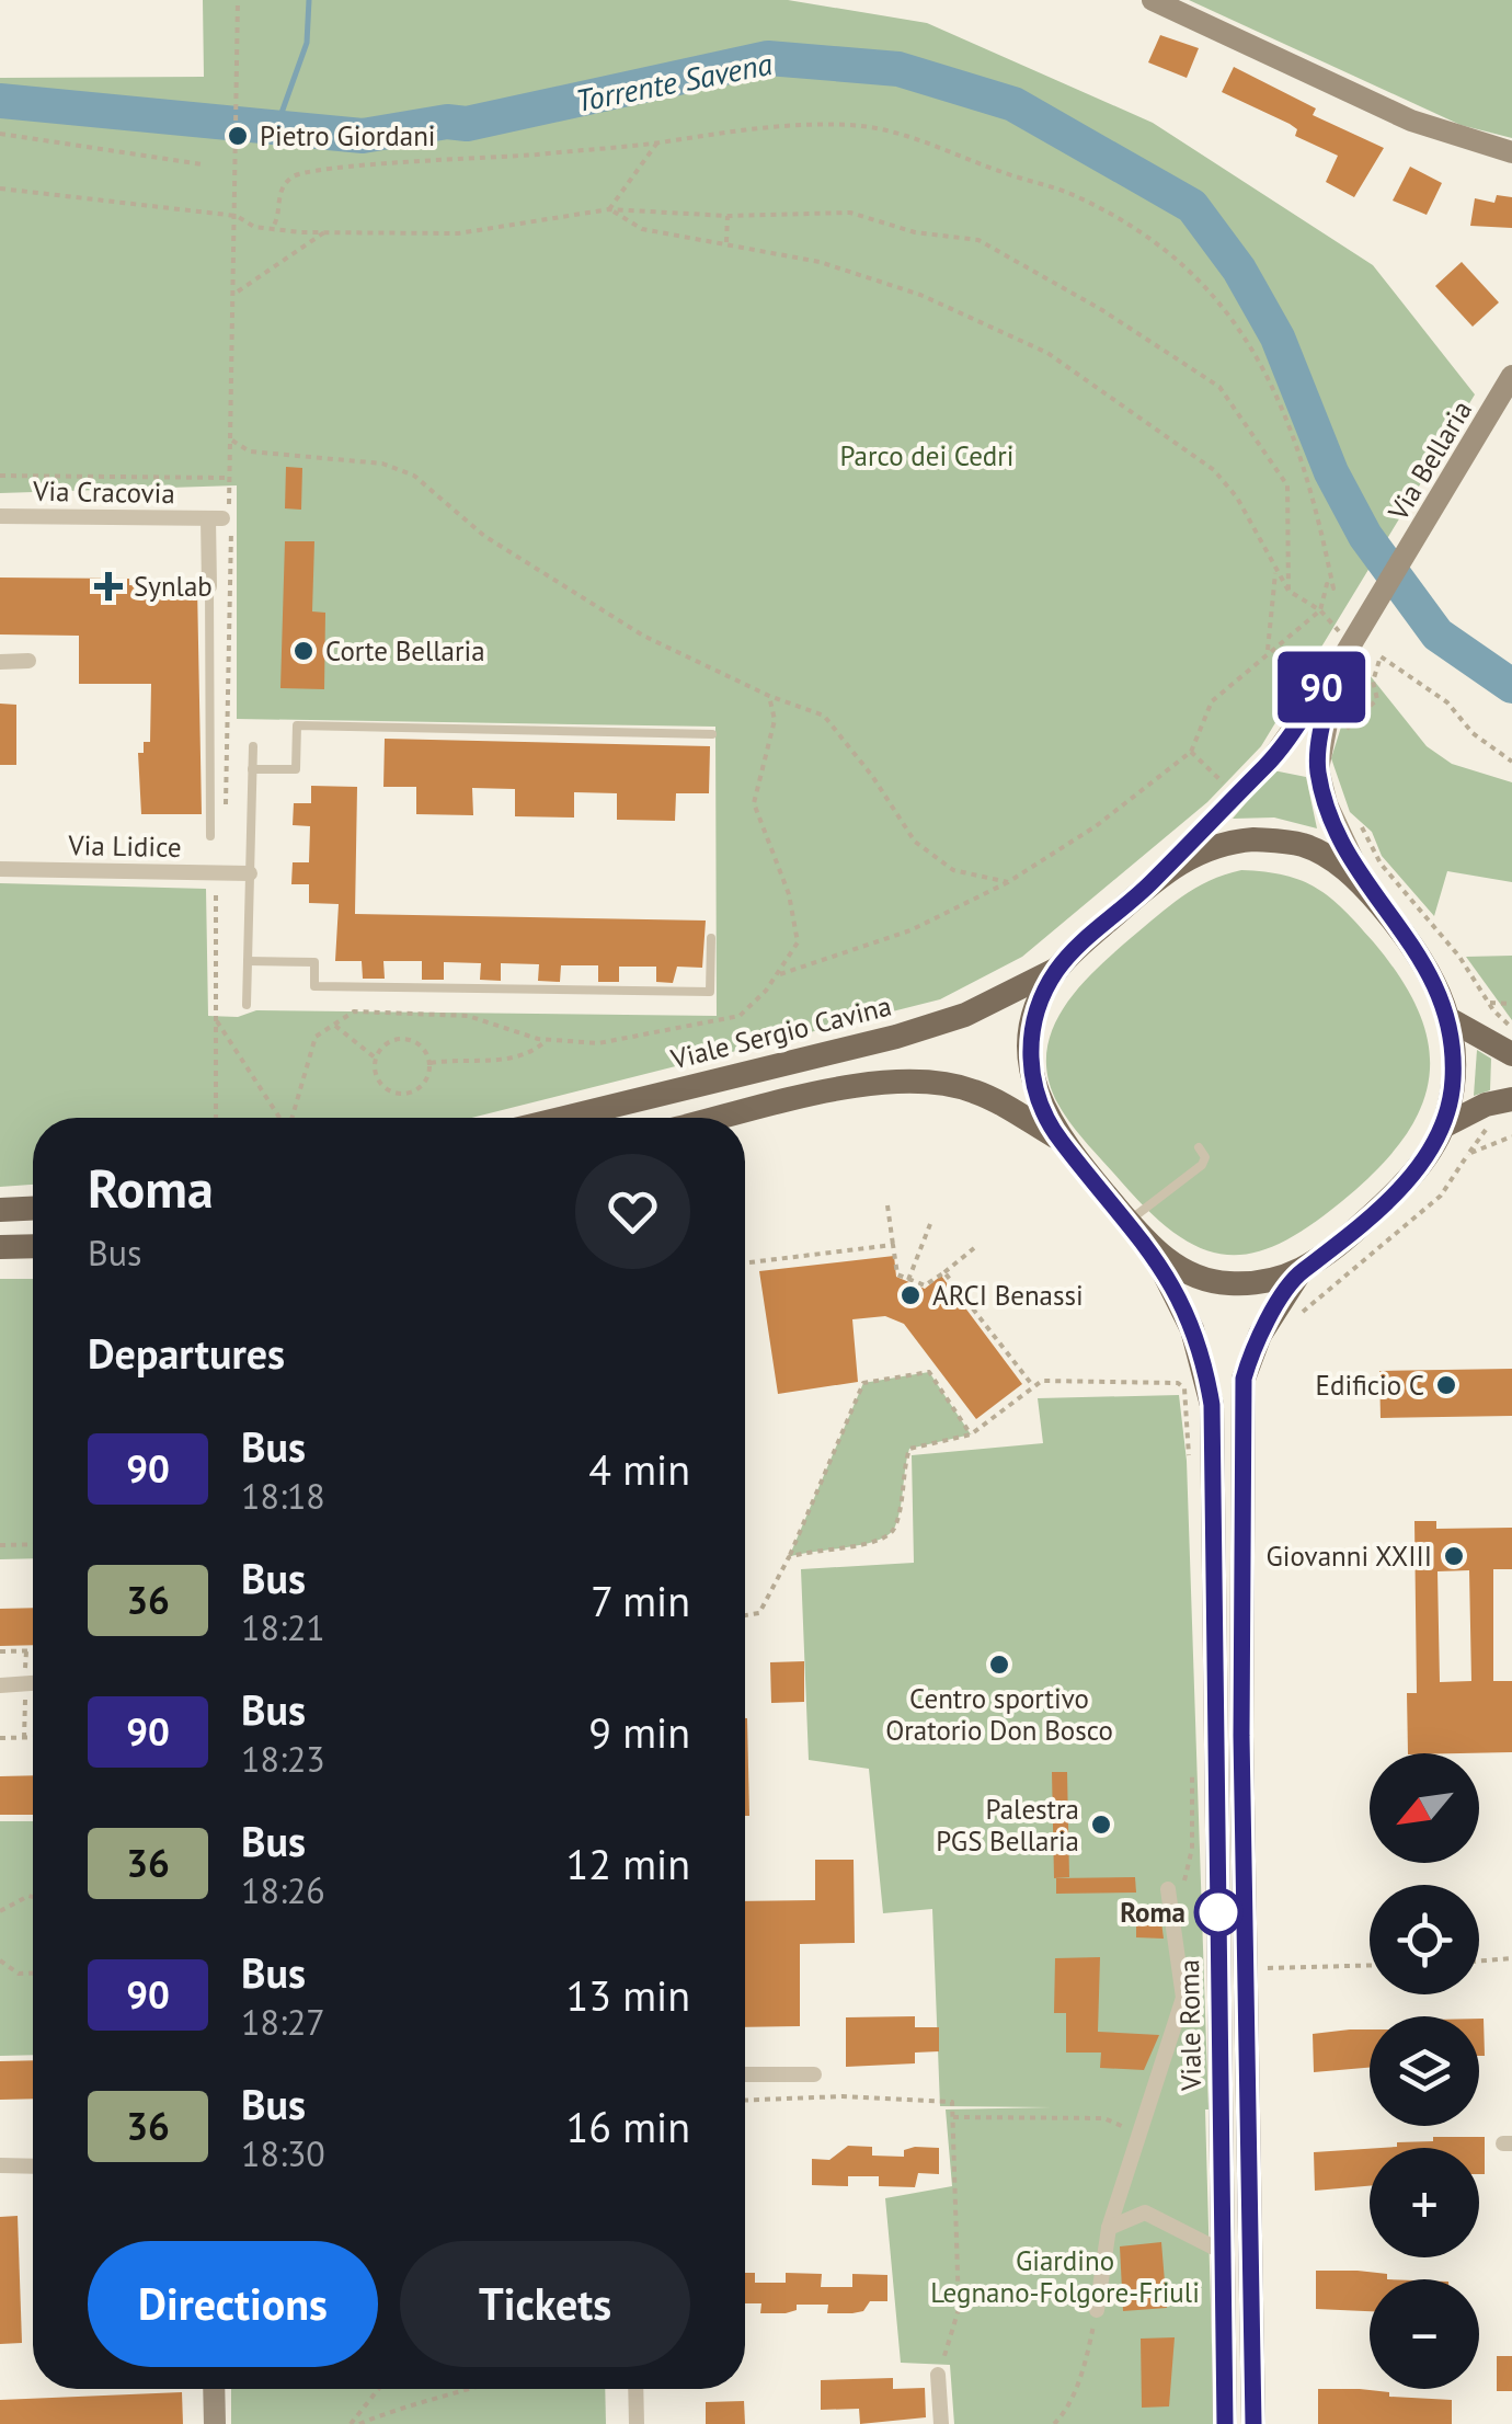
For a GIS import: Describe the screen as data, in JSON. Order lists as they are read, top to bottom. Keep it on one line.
{"streets":{"main road":["Viale Sergio Cavina","Viale Roma"],"street":["Via Bellaria","Via Cracovia","Via Lidice"]},"water":["Torrente Savena"],"parks":["Parco dei Cedri","Giardino Legnano-Folgore-Friuli"],"places":{"other":["Pietro Giordani","Corte Bellaria","ARCI Benassi","Edificio C","Giovanni XXIII","Centro sportivo Oratorio Don Bosco","Palestra PGS Bellaria","Roma"],"health":["Synlab"]},"lines":["bus line 90"],"north":"bottom left","page":{"on_map":"90","heading":[["Roma","Bus"],"Departures"],"list":[{"mark":"90","name":"Bus","note":"18:18","value":"4 min"},{"mark":"36","name":"Bus","note":"18:21","value":"7 min"},{"mark":"90","name":"Bus","note":"18:23","value":"9 min"},{"mark":"36","name":"Bus","note":"18:26","value":"12 min"},{"mark":"90","name":"Bus","note":"18:27","value":"13 min"},{"mark":"36","name":"Bus","note":"18:30","value":"16 min"}],"map_buttons":["+","−"],"buttons":["Directions","Tickets"]}}
